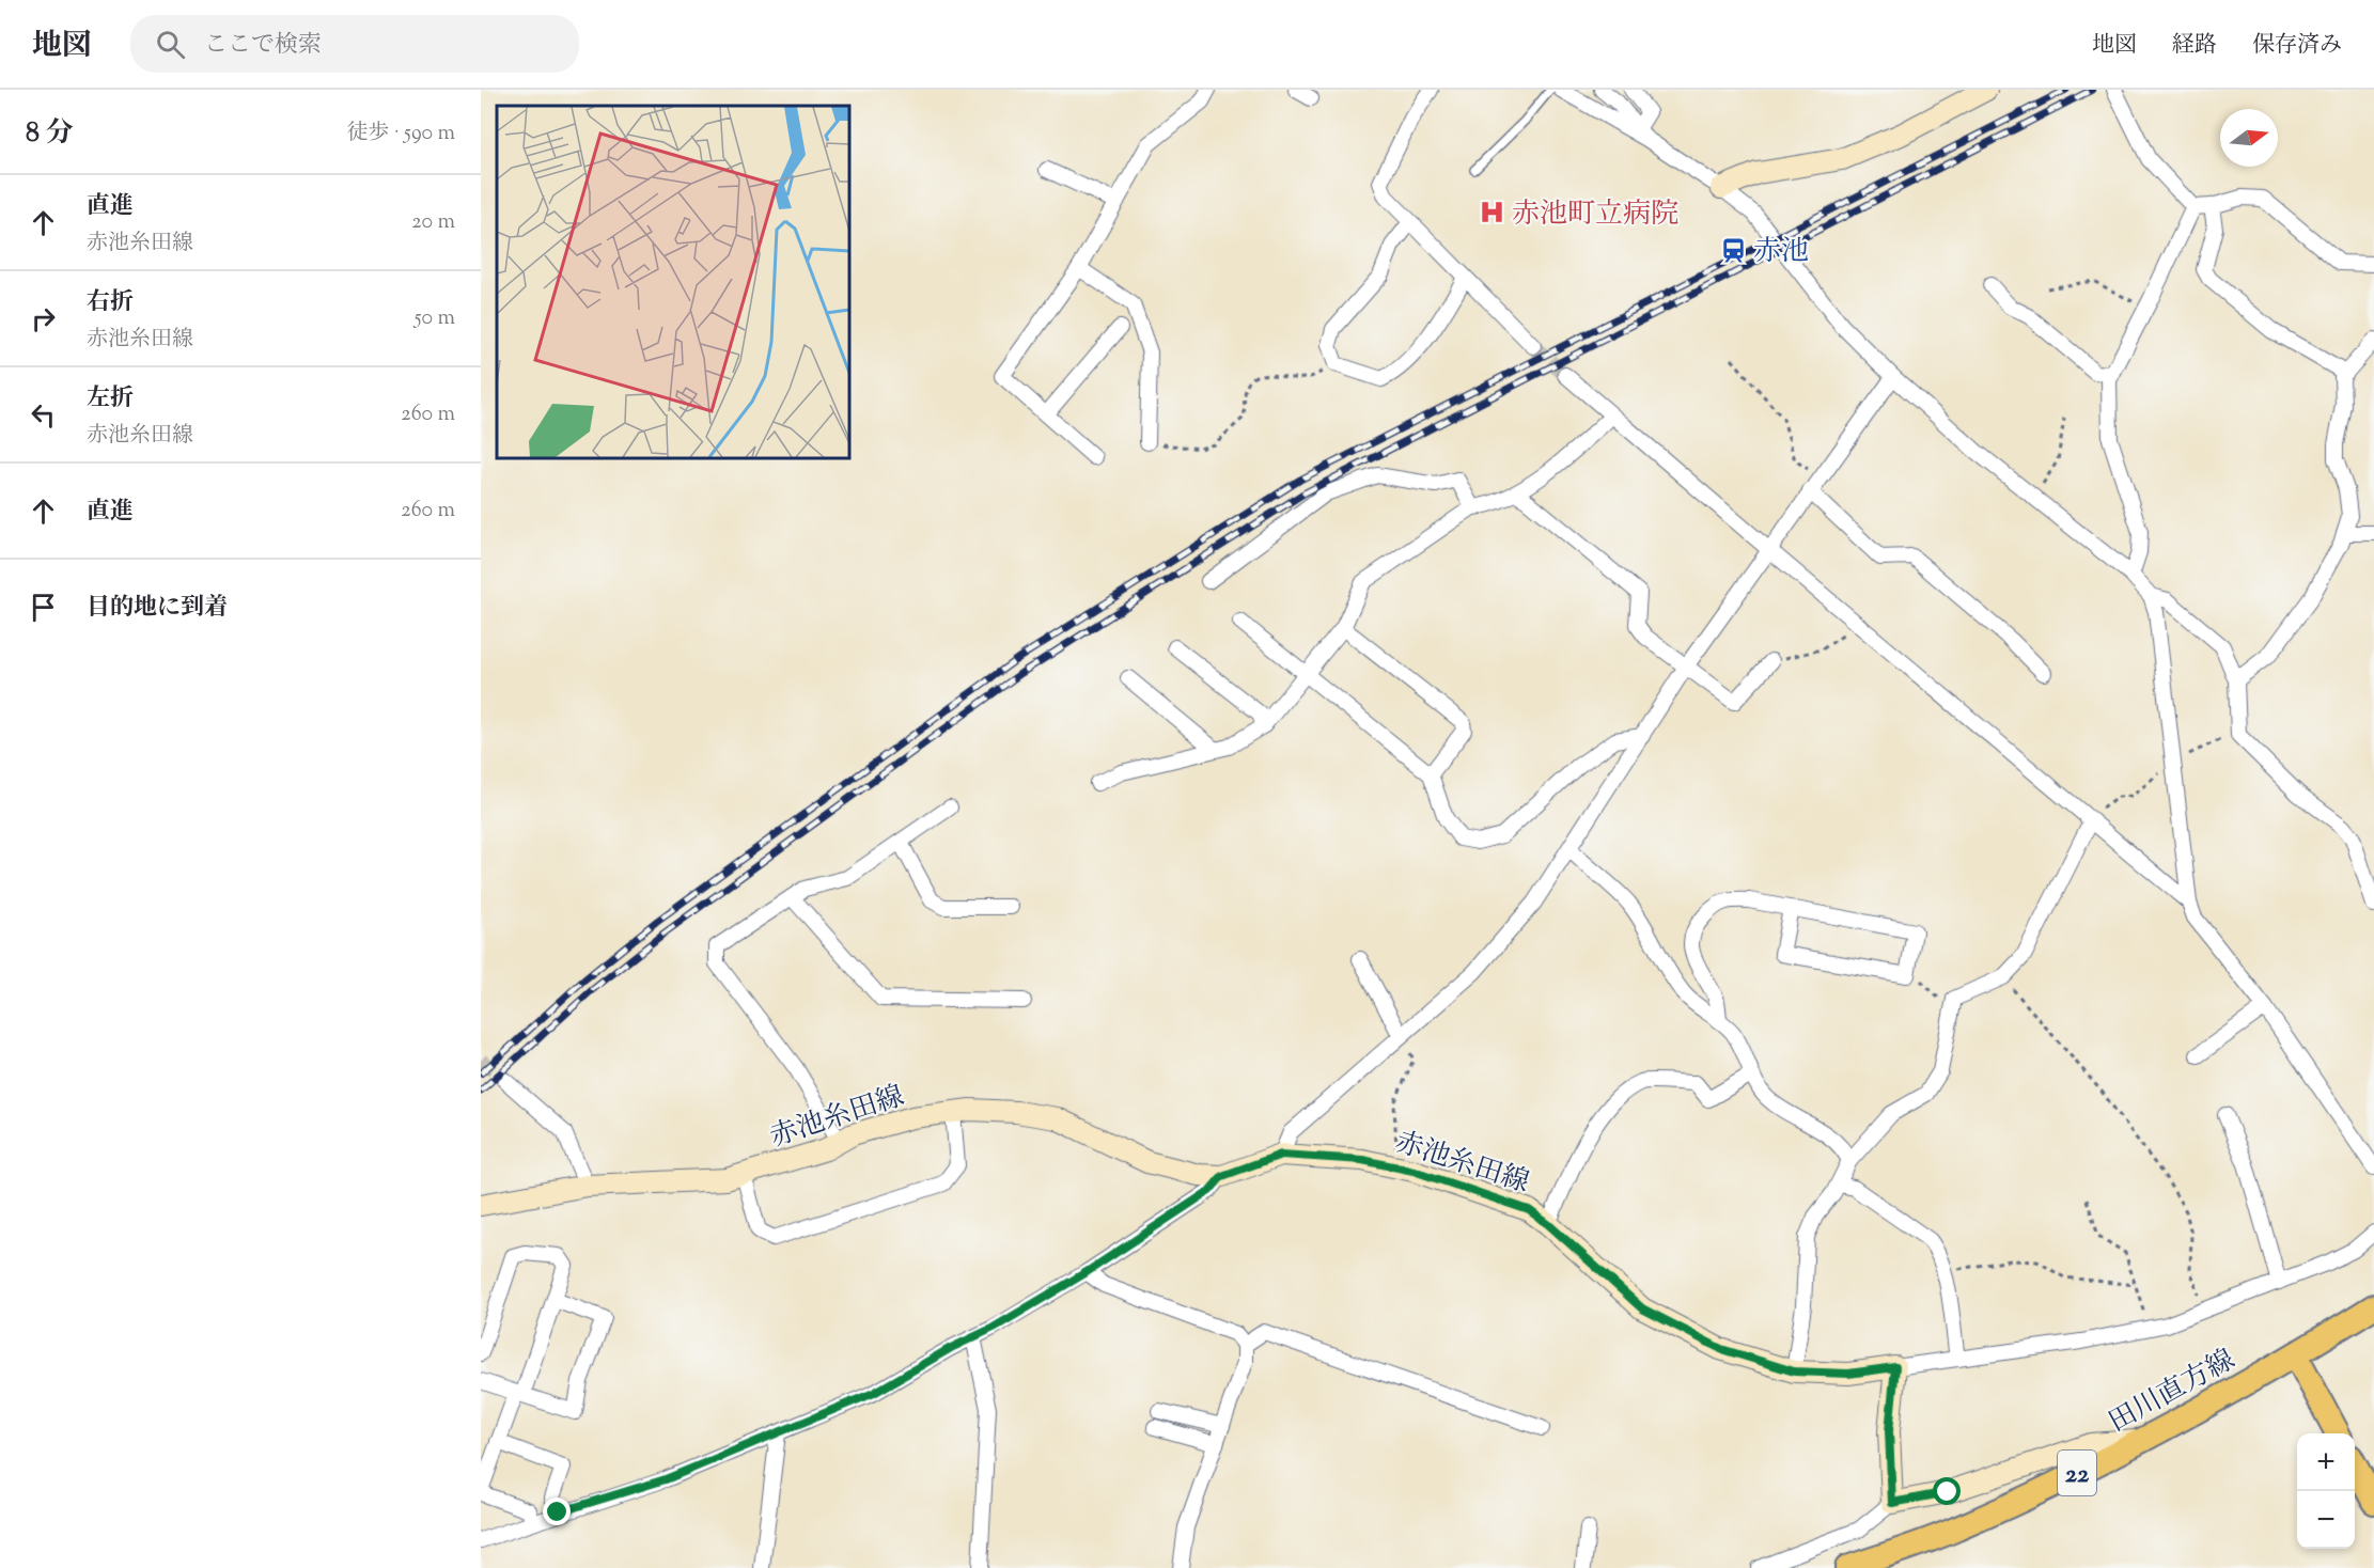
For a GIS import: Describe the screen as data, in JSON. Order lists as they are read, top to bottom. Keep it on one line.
{"streets":{"main road":["赤池糸田線","田川直方線","22"]},"places":{"hospital":["赤池町立病院"],"station":["赤池"]},"north":"right","page":{"header":"地図","search":"ここで検索","nav":["地図","経路","保存済み"],"heading":["8 分","徒歩 · 590 m"],"list":[["直進","赤池糸田線","20 m"],["右折","赤池糸田線","50 m"],["左折","赤池糸田線","260 m"],["直進","260 m"],"目的地に到着"],"map_buttons":["+","−"]}}
